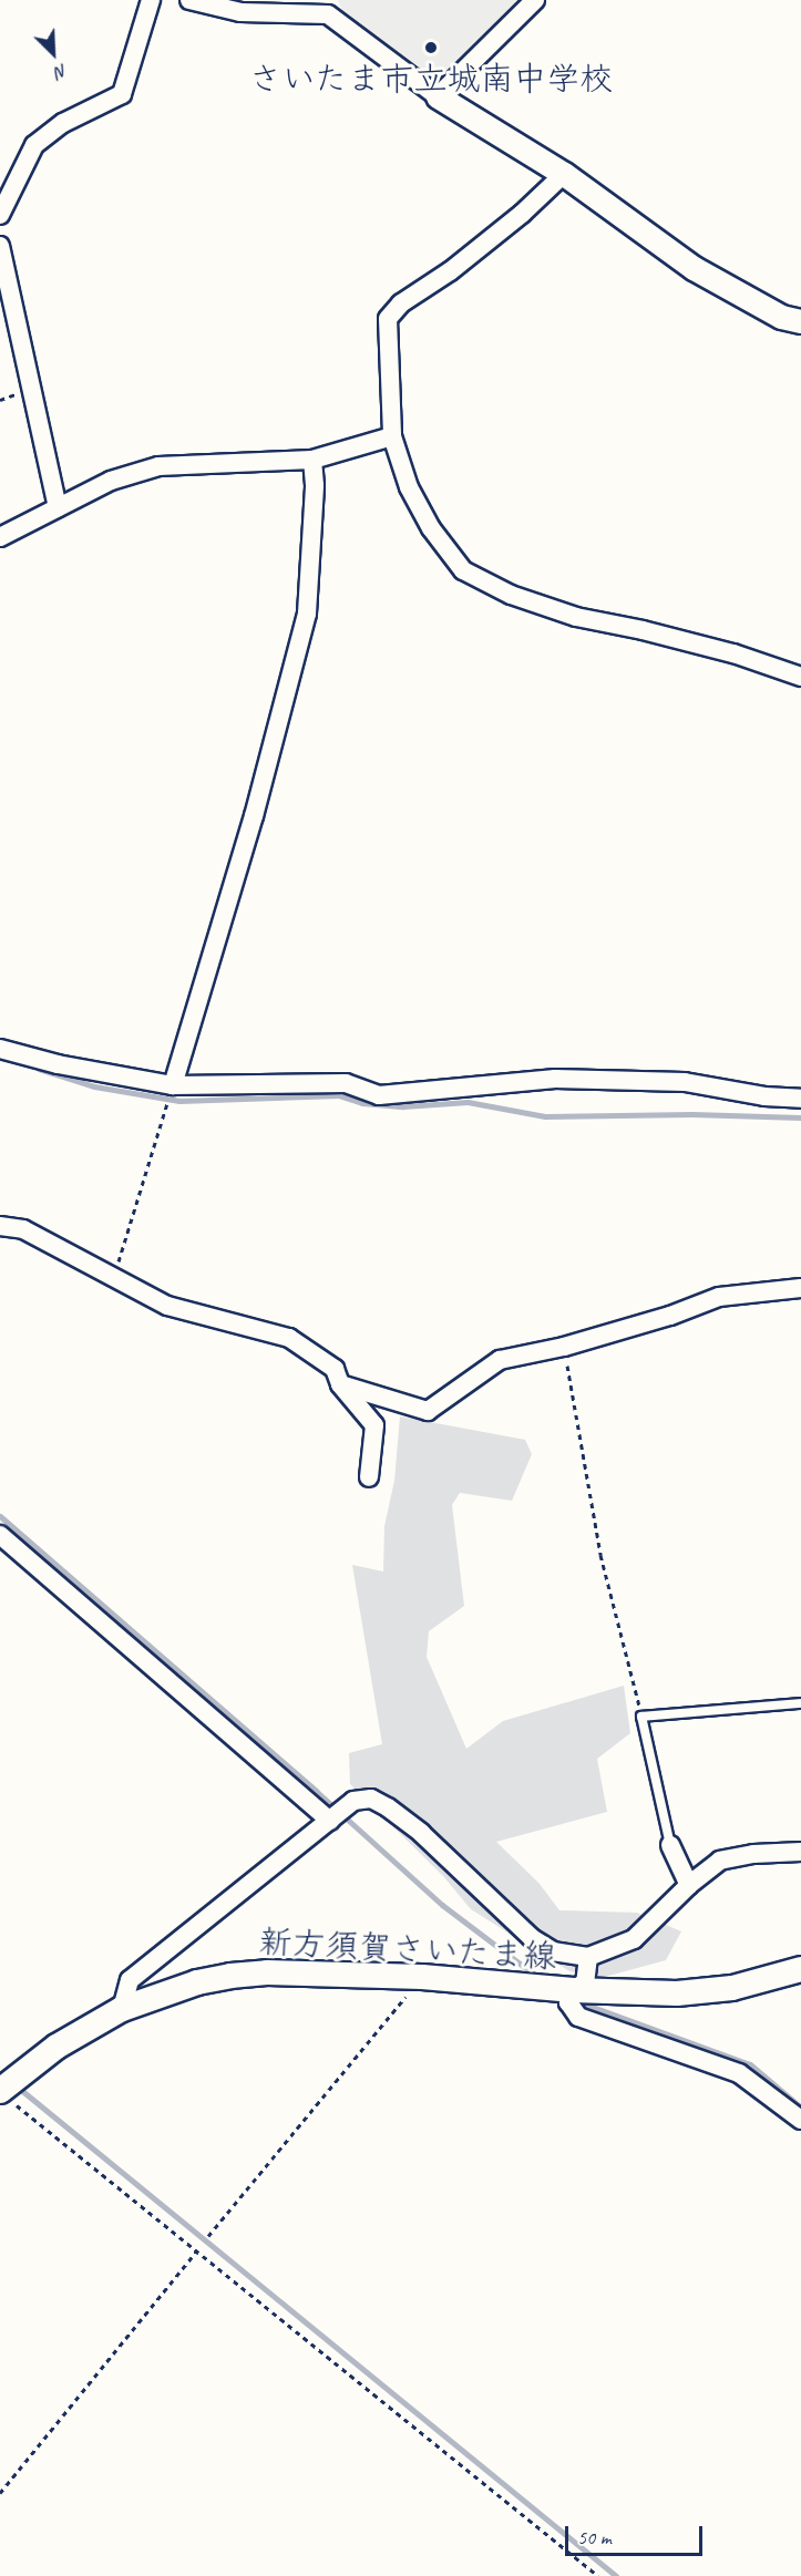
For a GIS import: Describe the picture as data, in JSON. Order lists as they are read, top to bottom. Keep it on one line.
{"streets":{"main road":["新方須賀さいたま線"]},"places":["さいたま市立城南中学校"],"scale_bar":"50 m","north":"bottom right"}
